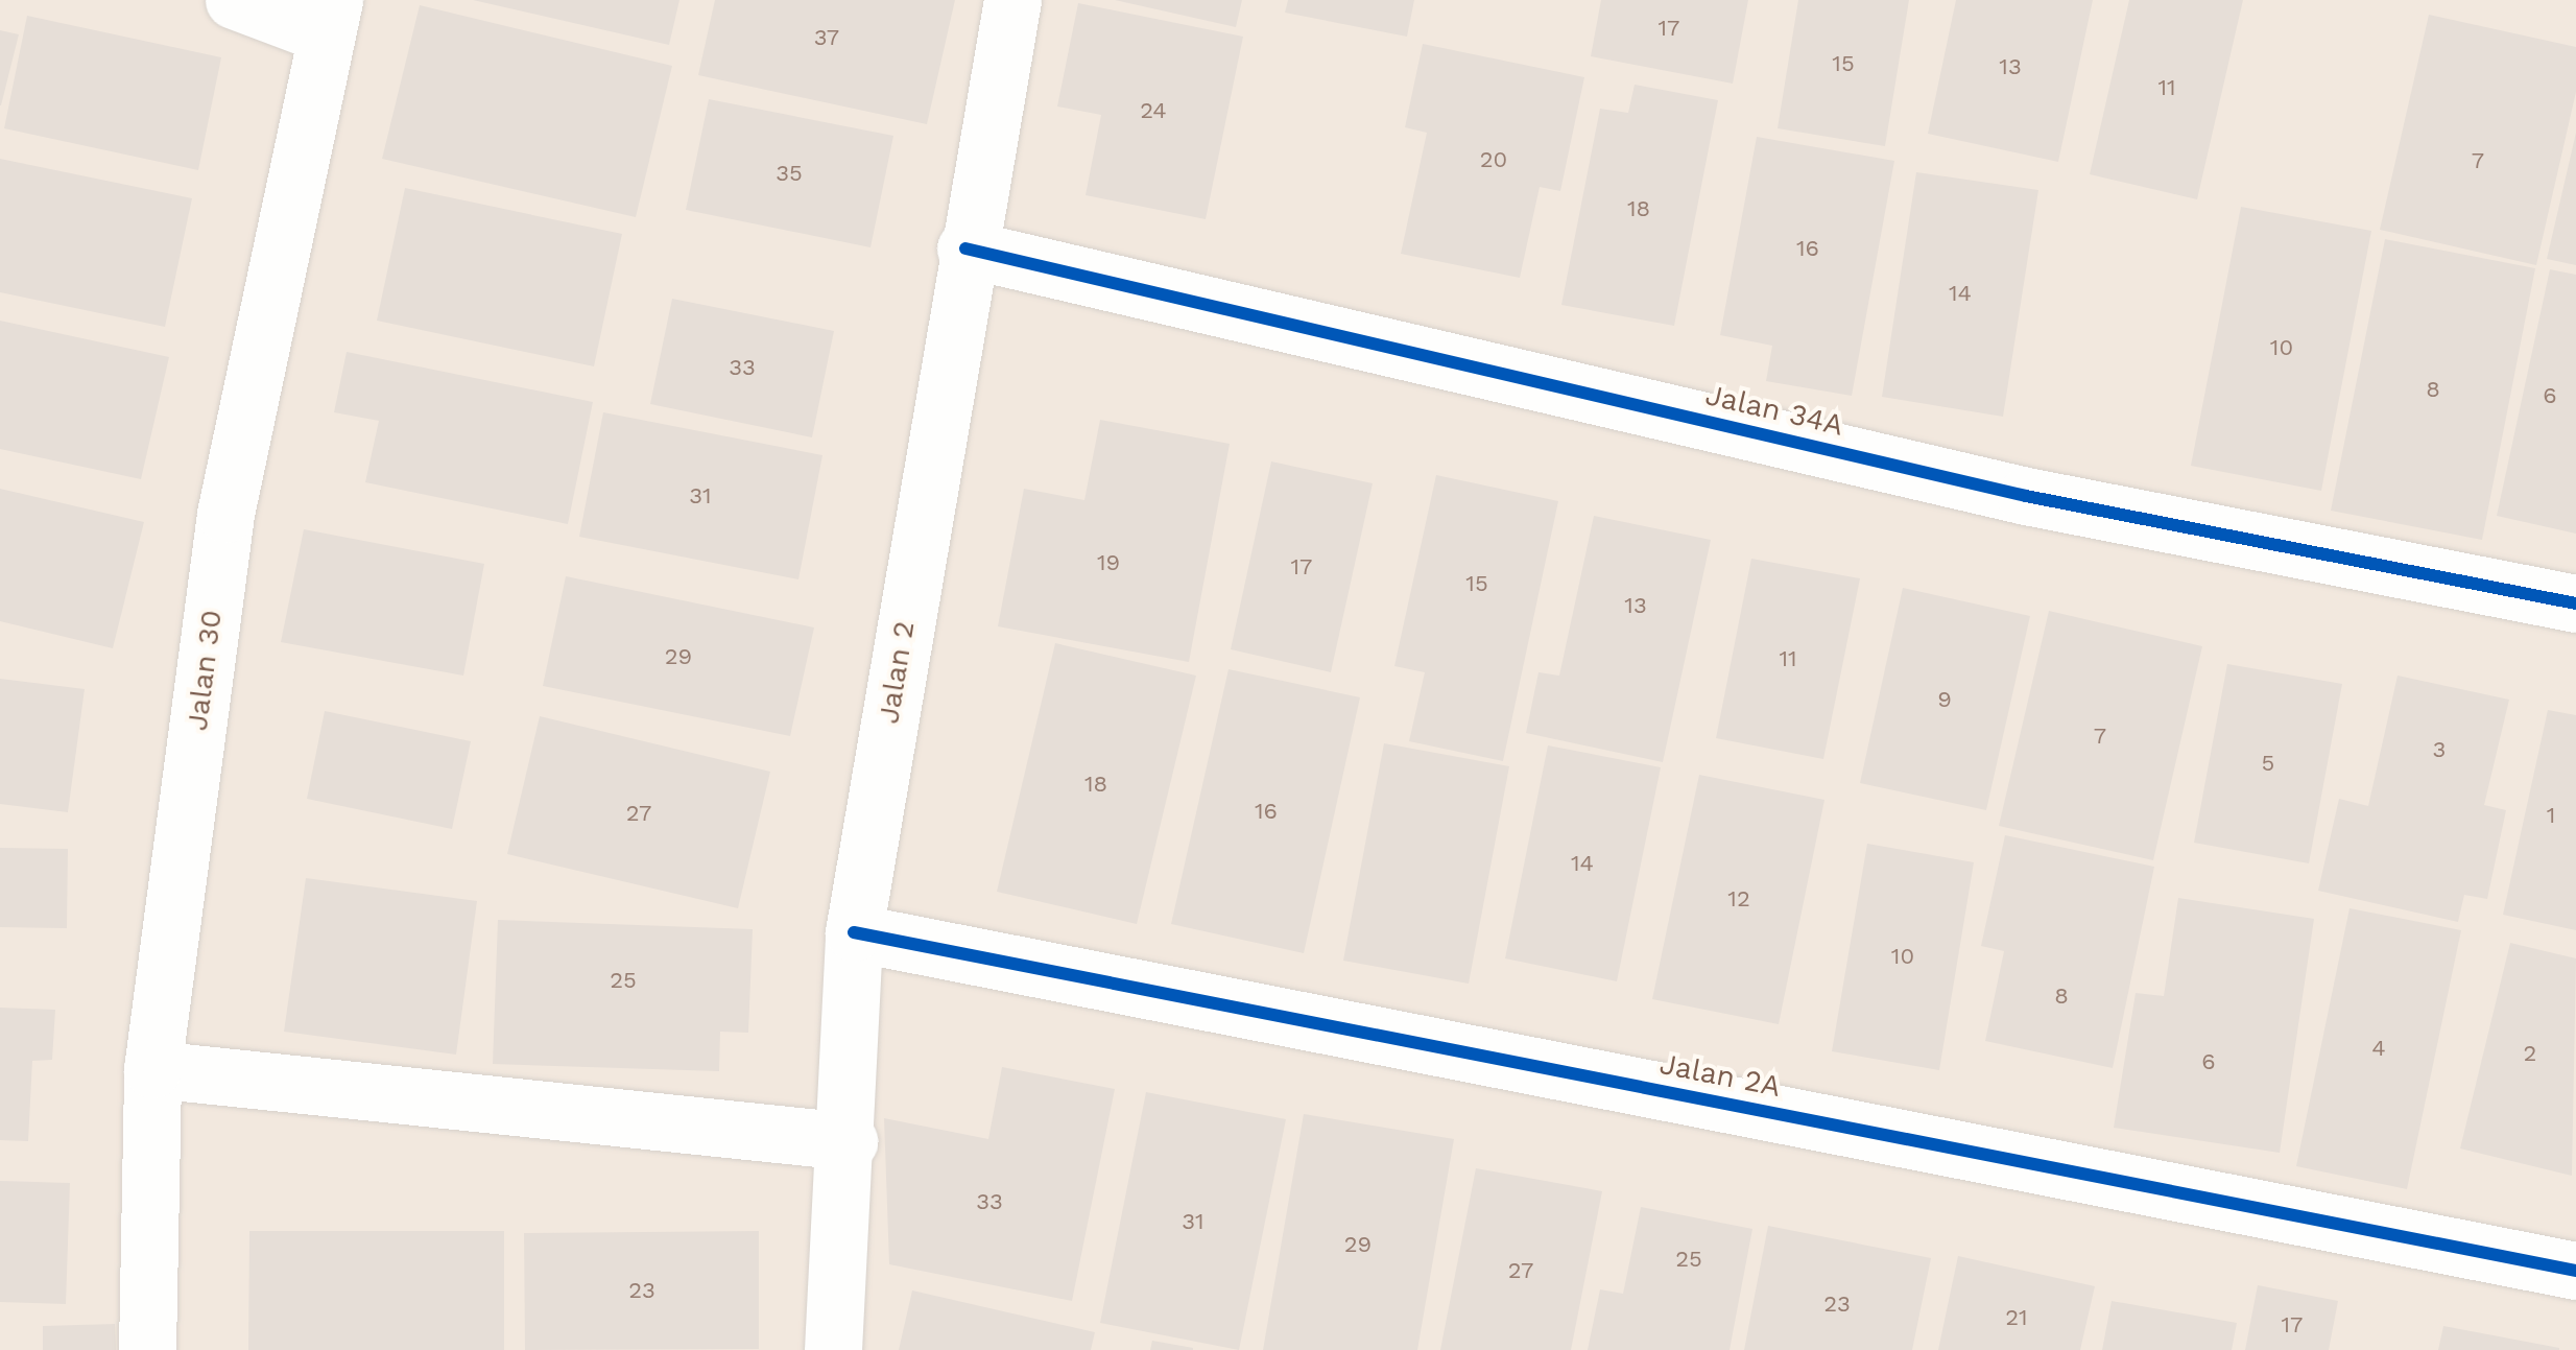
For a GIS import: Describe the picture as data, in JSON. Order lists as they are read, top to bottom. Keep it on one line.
{"streets":{"street":["Jalan 34A","Jalan 30","Jalan 2","Jalan 2A"]},"crossings":[["Jalan 34A","Jalan 2"],["Jalan 2","Jalan 2A"]],"house_numbers":["17","37","15","13","11","24","20","7","35","18","16","14","10","33","8","6","31","19","17","15","13","29","11","9","7","3","5","18","16","27","1","14","12","10","25","8","4","2","6","33","31","29","25","27","23","23","21","17"]}
